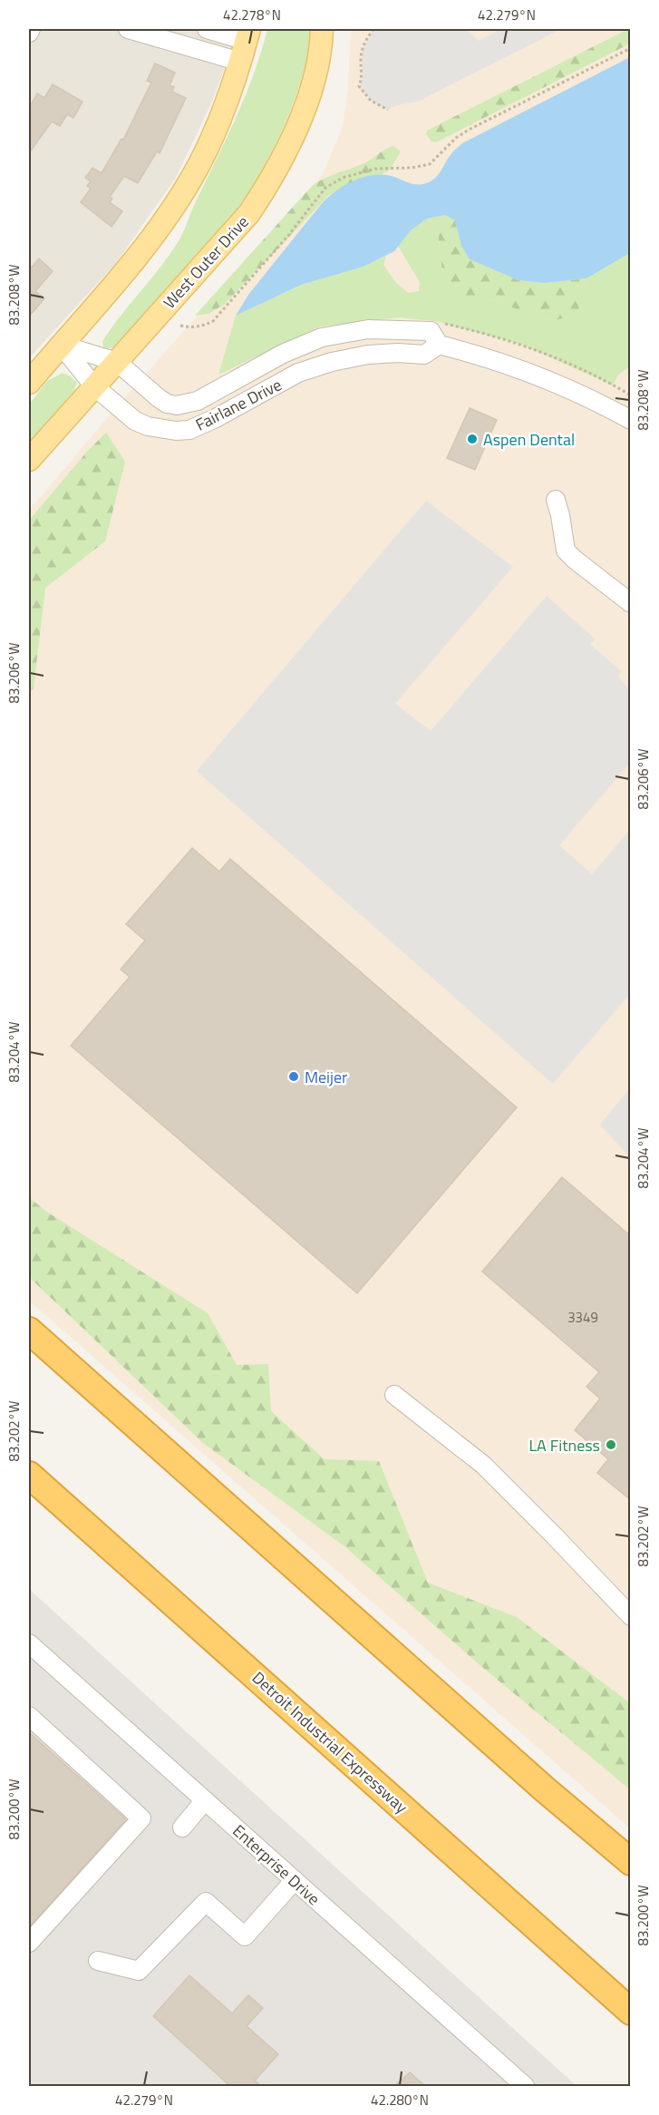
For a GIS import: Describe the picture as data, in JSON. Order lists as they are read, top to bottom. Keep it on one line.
{"streets":{"highway":["Detroit Industrial Expressway"],"main road":["West Outer Drive"],"street":["Fairlane Drive","Enterprise Drive"]},"crossings":[["West Outer Drive","Fairlane Drive"]],"places":["Aspen Dental","Meijer","LA Fitness"],"house_numbers":["3349"],"coordinates":["42.278°N","42.279°N","83.208°W","83.206°W","83.204°W","83.202°W","83.200°W","42.280°N"]}
